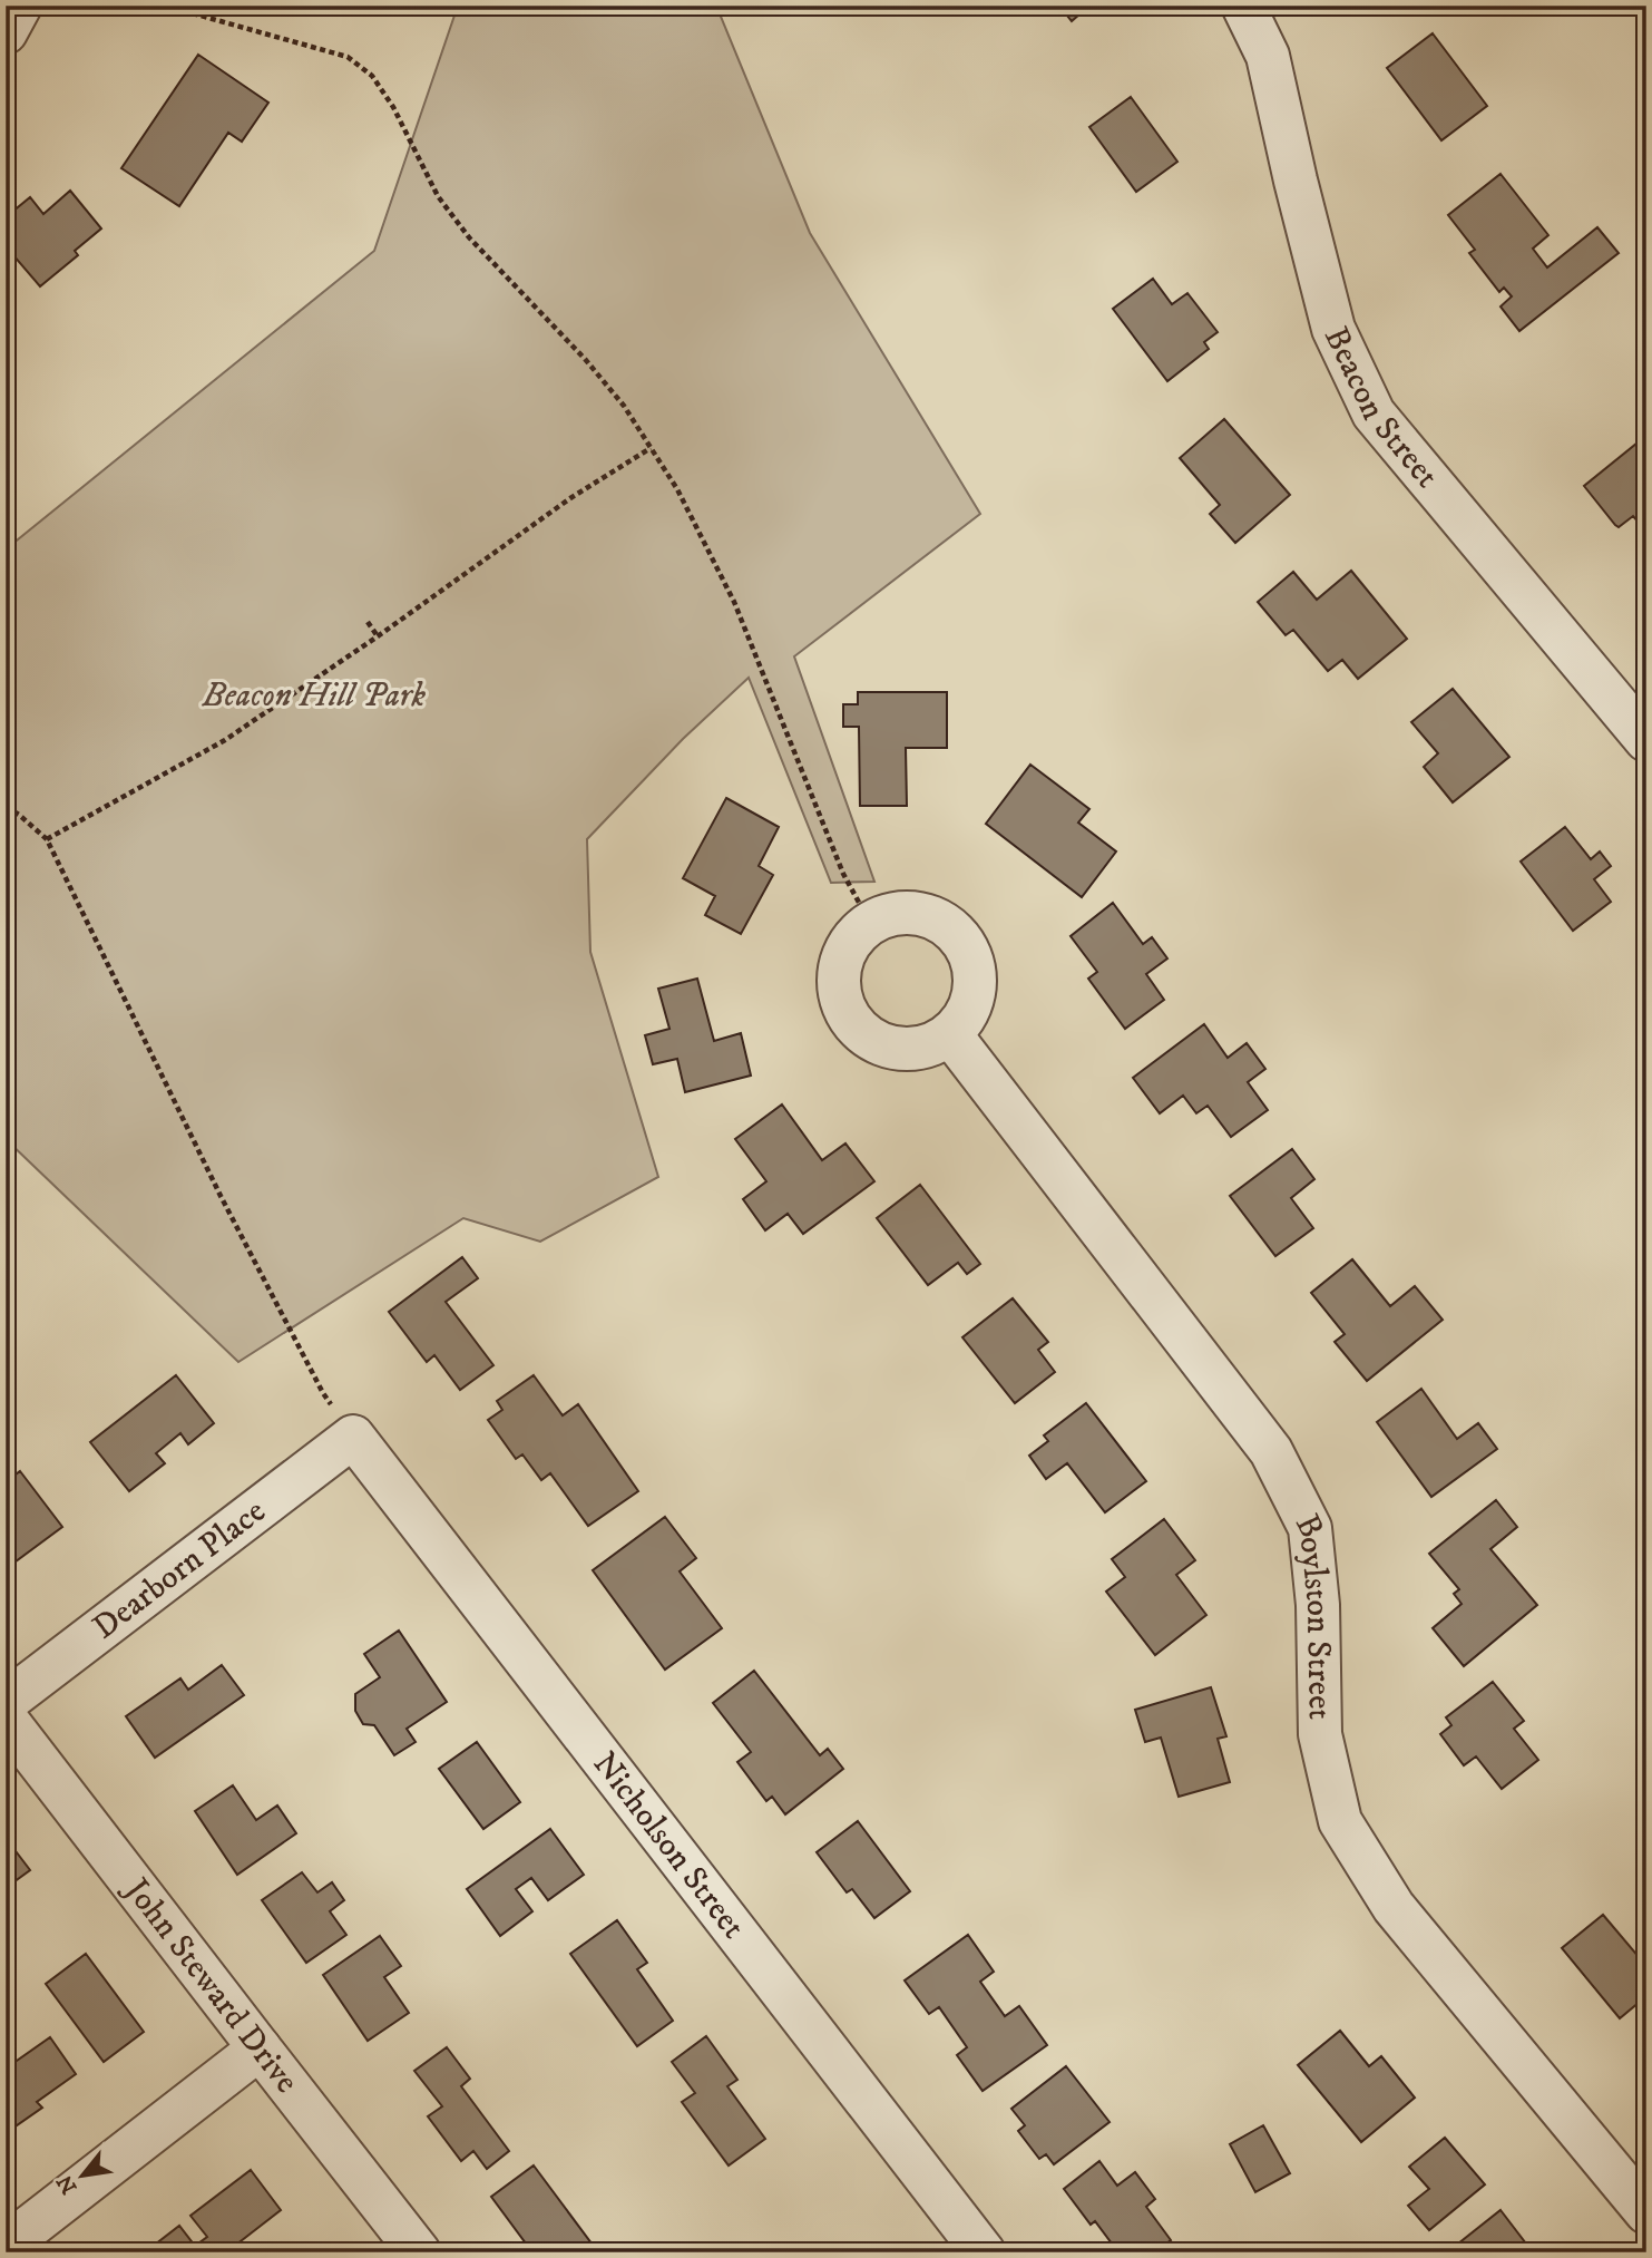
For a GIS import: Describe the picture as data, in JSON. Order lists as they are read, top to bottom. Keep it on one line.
{"streets":{"street":["Beacon Street","Dearborn Place","Boylston Street","Nicholson Street","John Steward Drive"]},"crossings":[["Dearborn Place","Nicholson Street"]],"parks":["Beacon Hill Park"],"north":"bottom left"}
